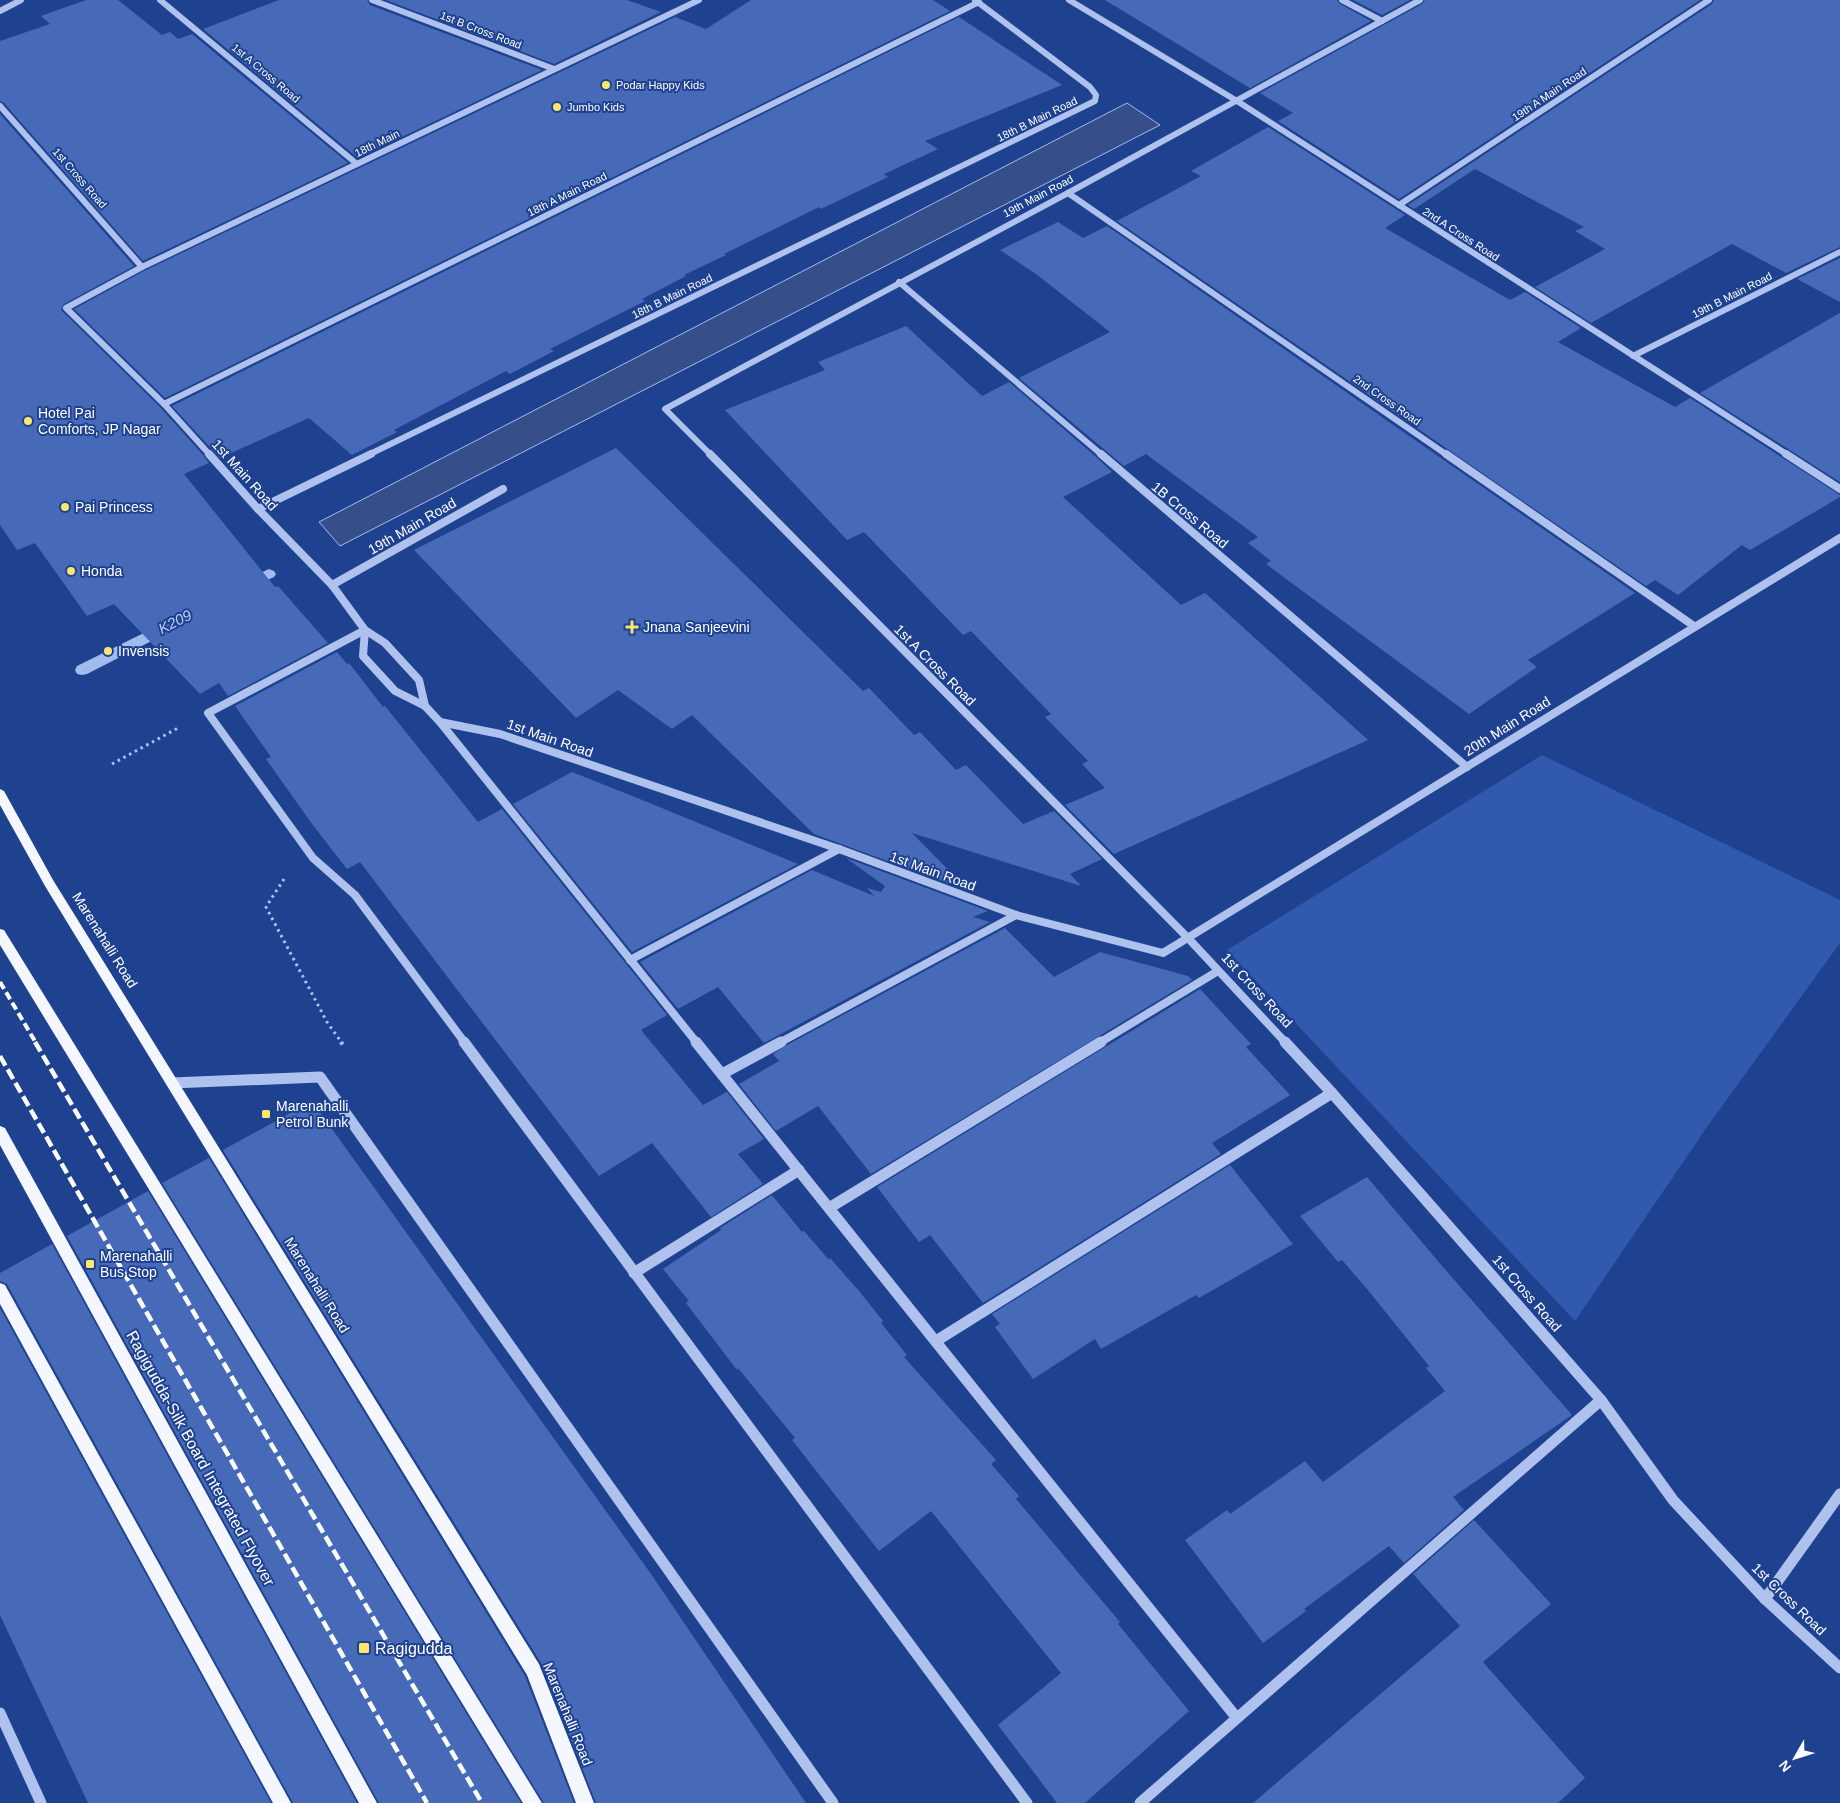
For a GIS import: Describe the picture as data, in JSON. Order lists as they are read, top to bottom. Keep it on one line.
{"streets":{"main road":["Marenahalli Road","Ragigudda-Silk Board Integrated Flyover"],"street":["1st B Cross Road","1st A Cross Road","19th A Main Road","18th B Main Road","18th Main","1st Cross Road","18th A Main Road","19th Main Road","2nd A Cross Road","19th B Main Road","2nd Cross Road","1st Main Road","1B Cross Road","20th Main Road"]},"crossings":[["1st B Cross Road","18th Main"],["1st A Cross Road","18th Main"],["1st A Cross Road","1st Cross Road"],["1st A Cross Road","19th Main Road"],["1st A Cross Road","1st Main Road"],["1st A Cross Road","20th Main Road"],["19th A Main Road","2nd A Cross Road"],["18th B Main Road","18th A Main Road"],["18th B Main Road","1st Main Road"],["18th Main","1st Cross Road"],["18th Main","1st Main Road"],["1st Cross Road","1st Main Road"],["1st Cross Road","20th Main Road"],["18th A Main Road","1st Main Road"],["19th Main Road","2nd A Cross Road"],["19th Main Road","2nd Cross Road"],["19th Main Road","1st Main Road"],["19th Main Road","1B Cross Road"],["2nd A Cross Road","19th B Main Road"],["2nd Cross Road","20th Main Road"],["1st Main Road","20th Main Road"],["1B Cross Road","20th Main Road"]],"water":["K209"],"places":{"other":["Podar Happy Kids","Jumbo Kids","Hotel Pai Comforts, JP Nagar","Pai Princess","Honda","Invensis"],"health":["Jnana Sanjeevini"],"transit":["Marenahalli Petrol Bunk","Marenahalli Bus Stop","Ragigudda"]},"north":"bottom left"}
